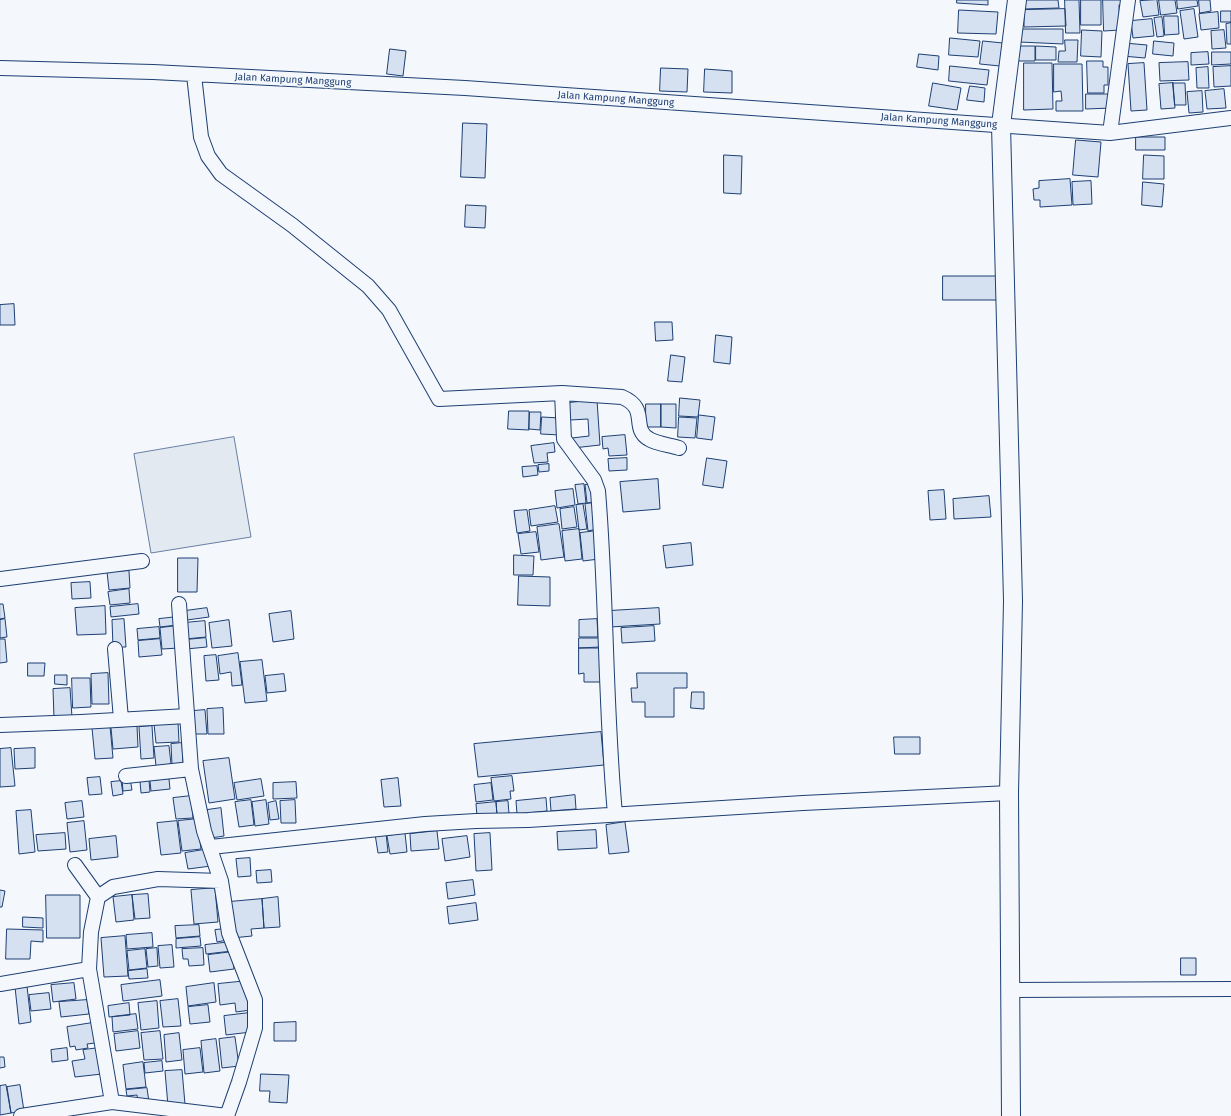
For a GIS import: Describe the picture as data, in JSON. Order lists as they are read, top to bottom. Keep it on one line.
{"streets":{"street":["Jalan Kampung Manggung"]}}
